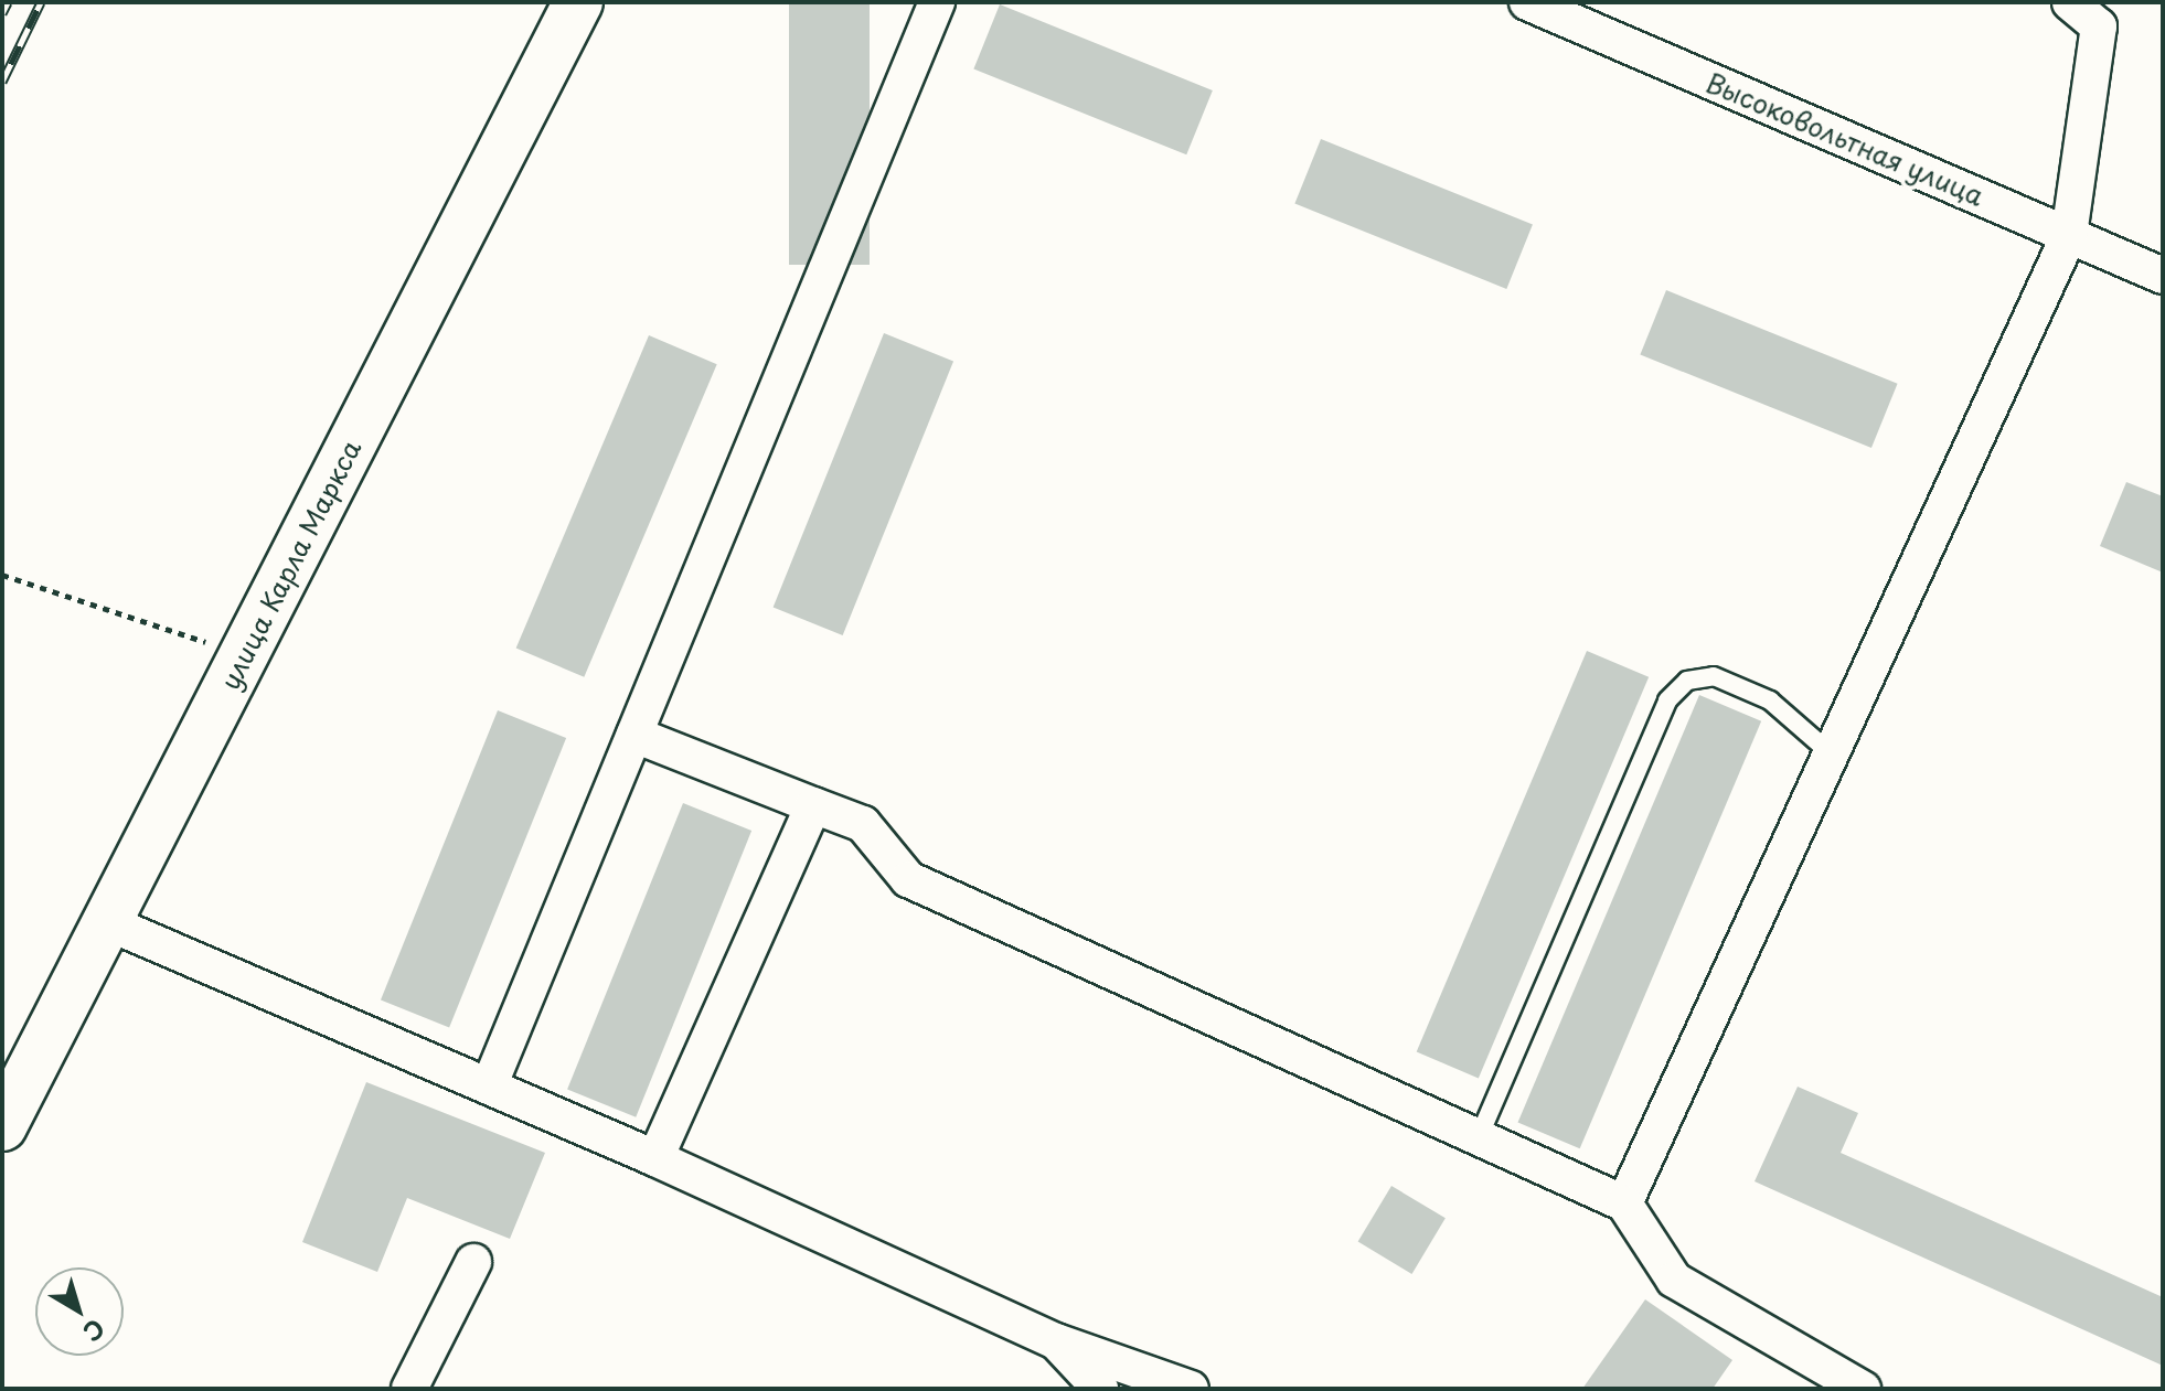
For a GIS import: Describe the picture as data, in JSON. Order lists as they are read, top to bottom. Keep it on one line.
{"streets":{"street":["Высоковольтная улица","улица Карла Маркса"]},"north":"bottom right"}
